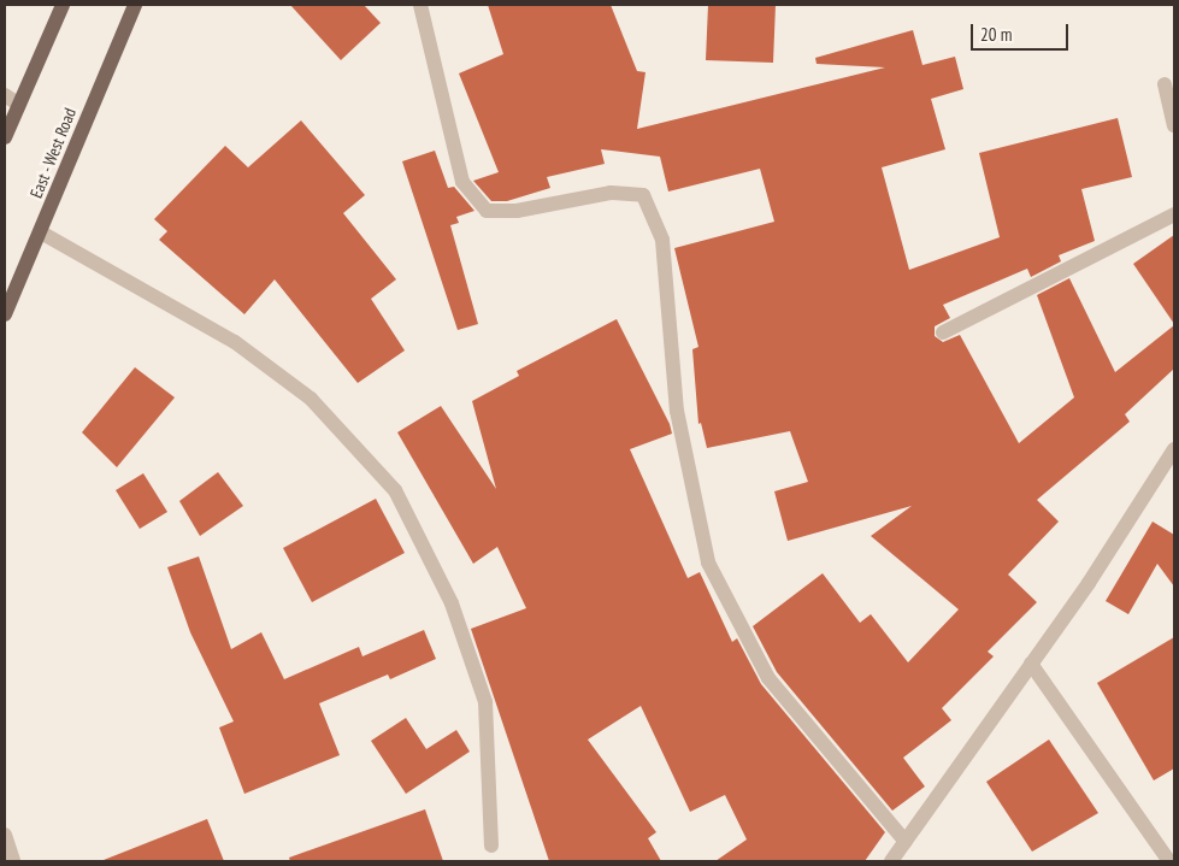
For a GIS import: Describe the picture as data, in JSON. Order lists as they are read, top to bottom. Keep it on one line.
{"streets":{"main road":["East - West Road"]},"scale_bar":"20 m"}
